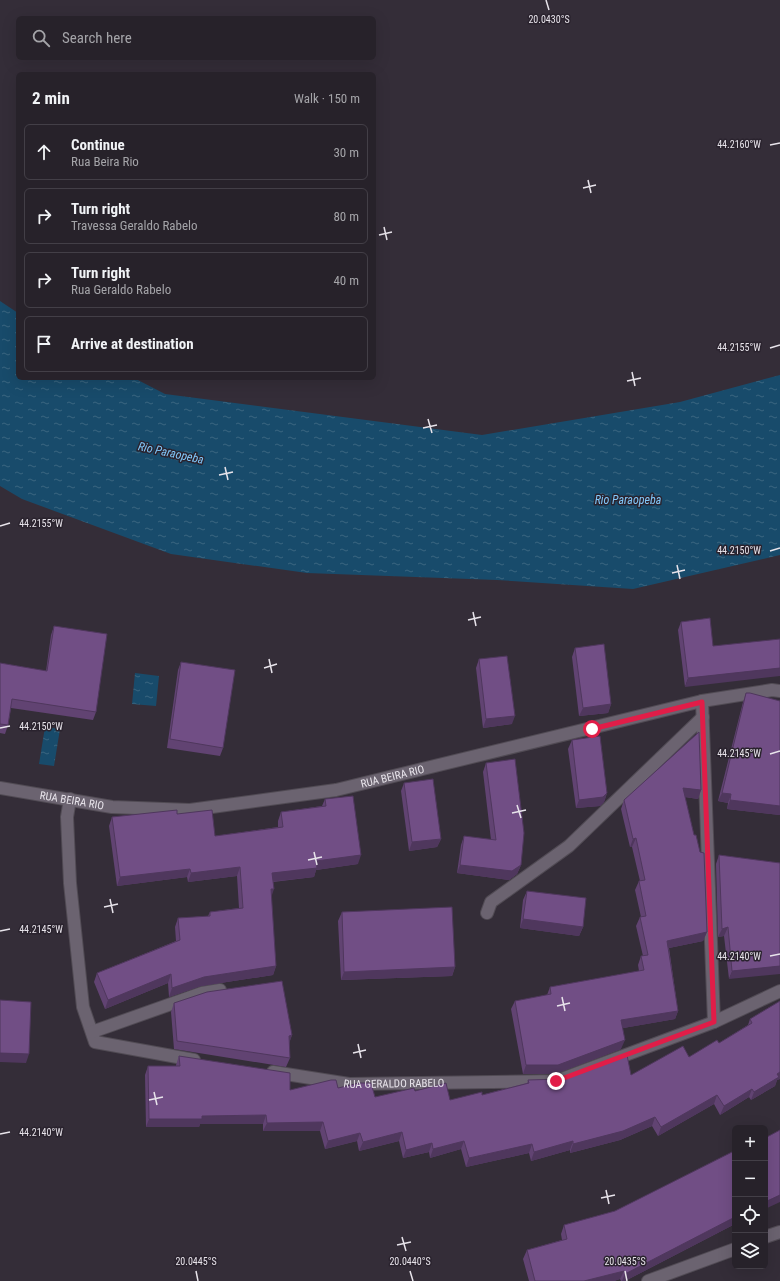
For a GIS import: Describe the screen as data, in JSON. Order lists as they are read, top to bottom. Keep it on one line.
{"streets":{"street":["RUA BEIRA RIO","RUA GERALDO RABELO"]},"water":["Rio Paraopeba"],"page":{"search":"Search here","heading":["2 min","Walk · 150 m"],"list":[["Continue","Rua Beira Rio","30 m"],["Turn right","Travessa Geraldo Rabelo","80 m"],["Turn right","Rua Geraldo Rabelo","40 m"],"Arrive at destination"],"map_buttons":["+","−"]},"coordinates":["20.0430°S","44.2160°W","44.2155°W","44.2150°W","44.2145°W","44.2140°W","20.0445°S","20.0440°S","20.0435°S"]}
